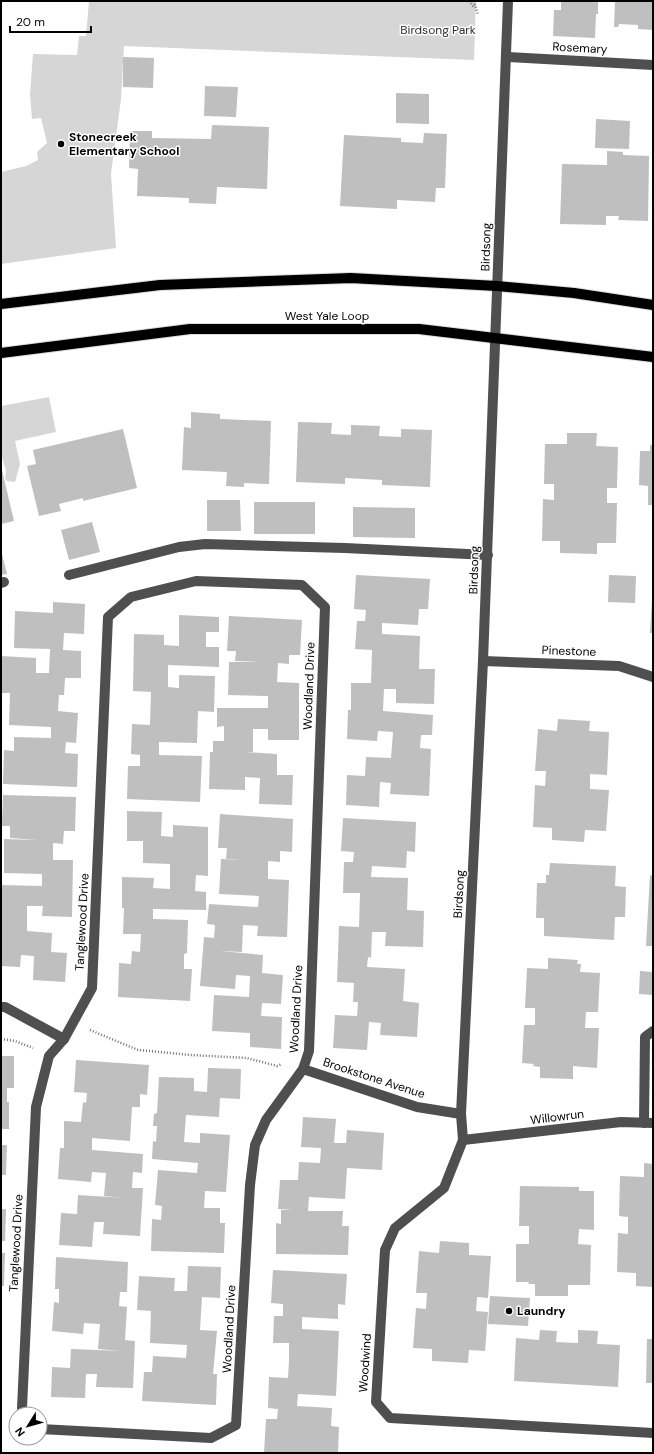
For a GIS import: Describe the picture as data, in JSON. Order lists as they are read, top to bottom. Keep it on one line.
{"streets":{"main road":["West Yale Loop"],"street":["Rosemary","Birdsong","Pinestone","Woodland Drive","Tanglewood Drive","Brookstone Avenue","Willowrun","Woodwind"]},"crossings":[["Rosemary","Birdsong"],["Birdsong","West Yale Loop"],["Birdsong","Pinestone"],["Birdsong","Brookstone Avenue"],["Birdsong","Willowrun"],["Birdsong","Woodwind"],["Woodland Drive","Tanglewood Drive"],["Woodland Drive","Brookstone Avenue"],["Willowrun","Woodwind"]],"parks":["Birdsong Park"],"places":["Stonecreek Elementary School","Laundry"],"scale_bar":"20 m","north":"bottom left"}
